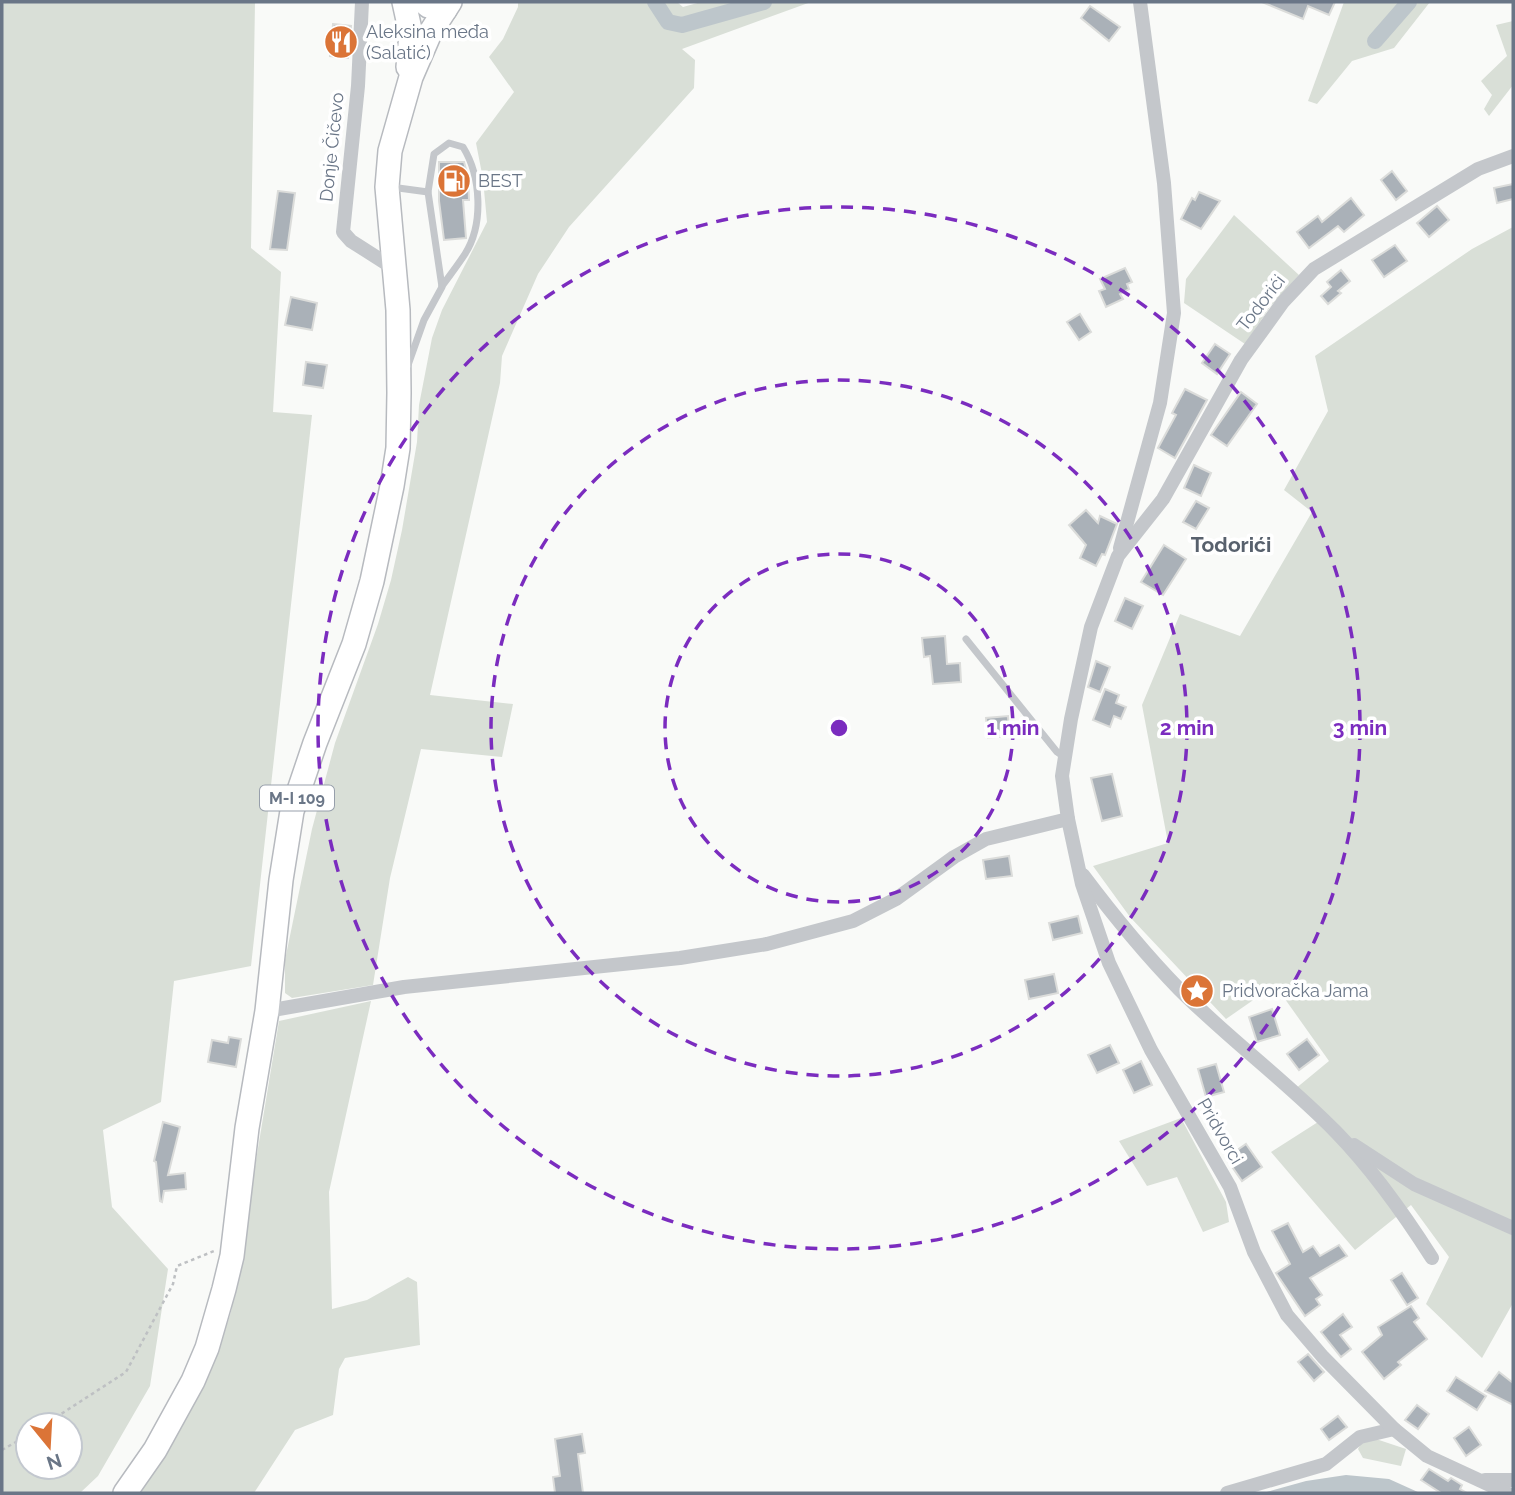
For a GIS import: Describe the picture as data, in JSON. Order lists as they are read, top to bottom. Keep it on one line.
{"streets":{"main road":["M-I 109"],"street":["Donje Čičevo","Todorići","Pridvorci"]},"crossings":[["Donje Čičevo","M-I 109"],["Todorići","Pridvorci"]],"districts":["Todorići"],"places":{"restaurant":["Aleksina međa (Salatić)"],"fuel station":["BEST"],"place":["Pridvoračka Jama"]},"north":"bottom","rings":["1 min","2 min","3 min"]}
